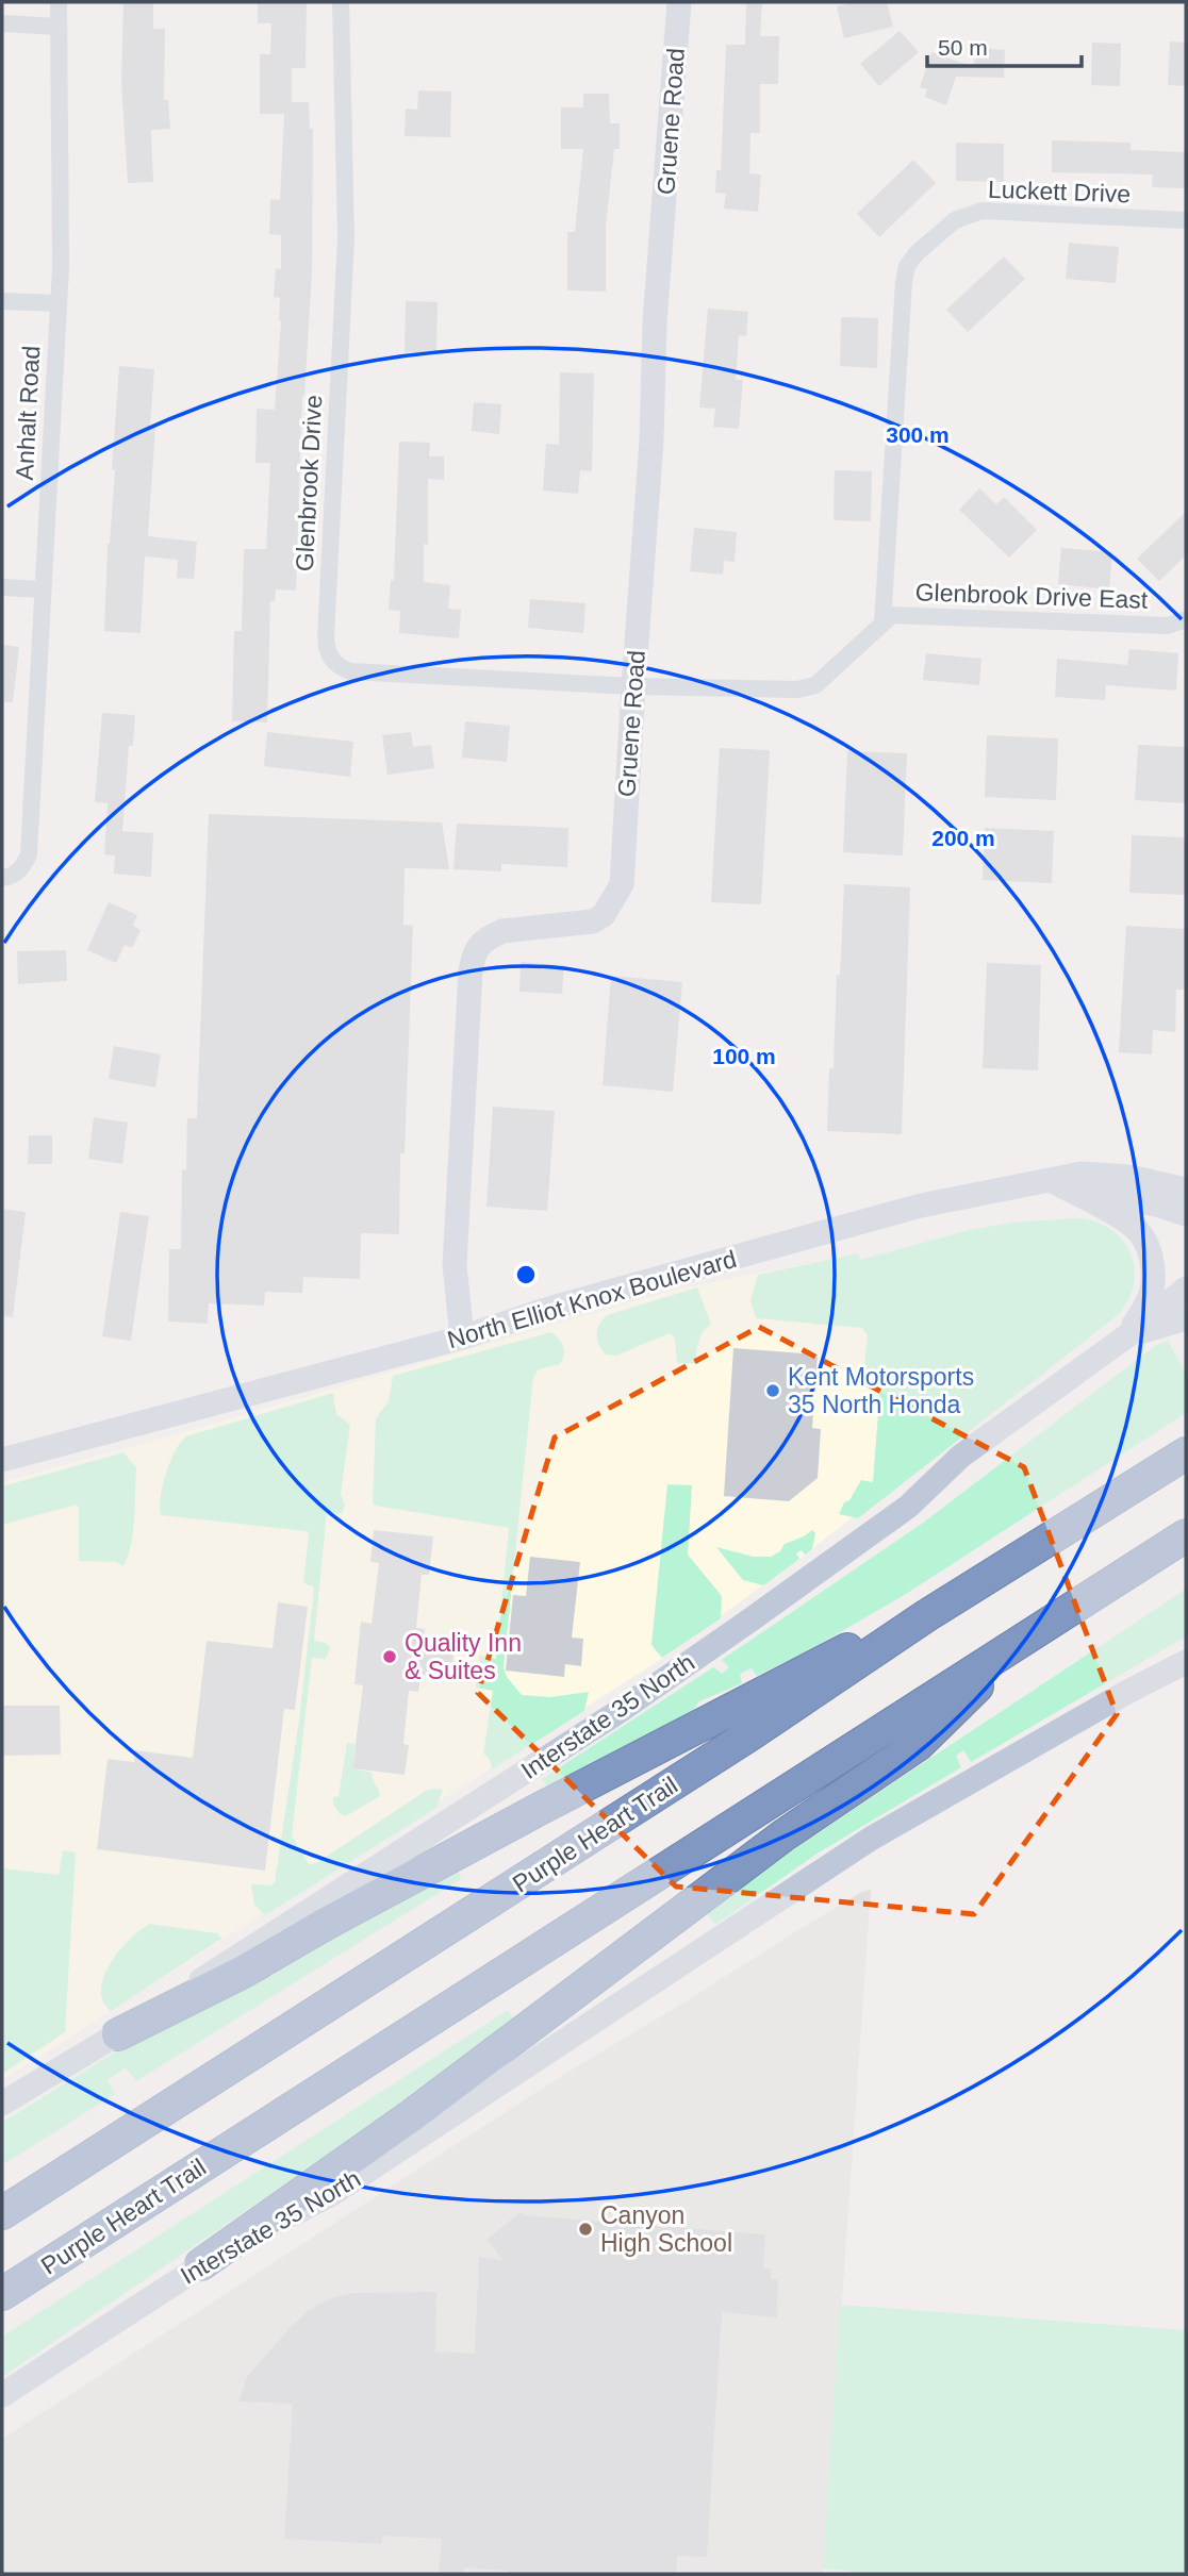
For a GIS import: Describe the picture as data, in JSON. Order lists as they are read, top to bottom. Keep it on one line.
{"streets":{"highway":["Purple Heart Trail"],"main road":["Gruene Road","North Elliot Knox Boulevard","Interstate 35 North"],"street":["Luckett Drive","Anhalt Road","Glenbrook Drive","Glenbrook Drive East"]},"crossings":[["Gruene Road","Glenbrook Drive"],["Gruene Road","Glenbrook Drive East"],["Gruene Road","North Elliot Knox Boulevard"],["Luckett Drive","Glenbrook Drive East"],["Glenbrook Drive","Glenbrook Drive East"]],"places":["Kent Motorsports 35 North Honda","Quality Inn & Suites","Canyon High School"],"scale_bar":"50 m","rings":["300 m","200 m","100 m"]}
